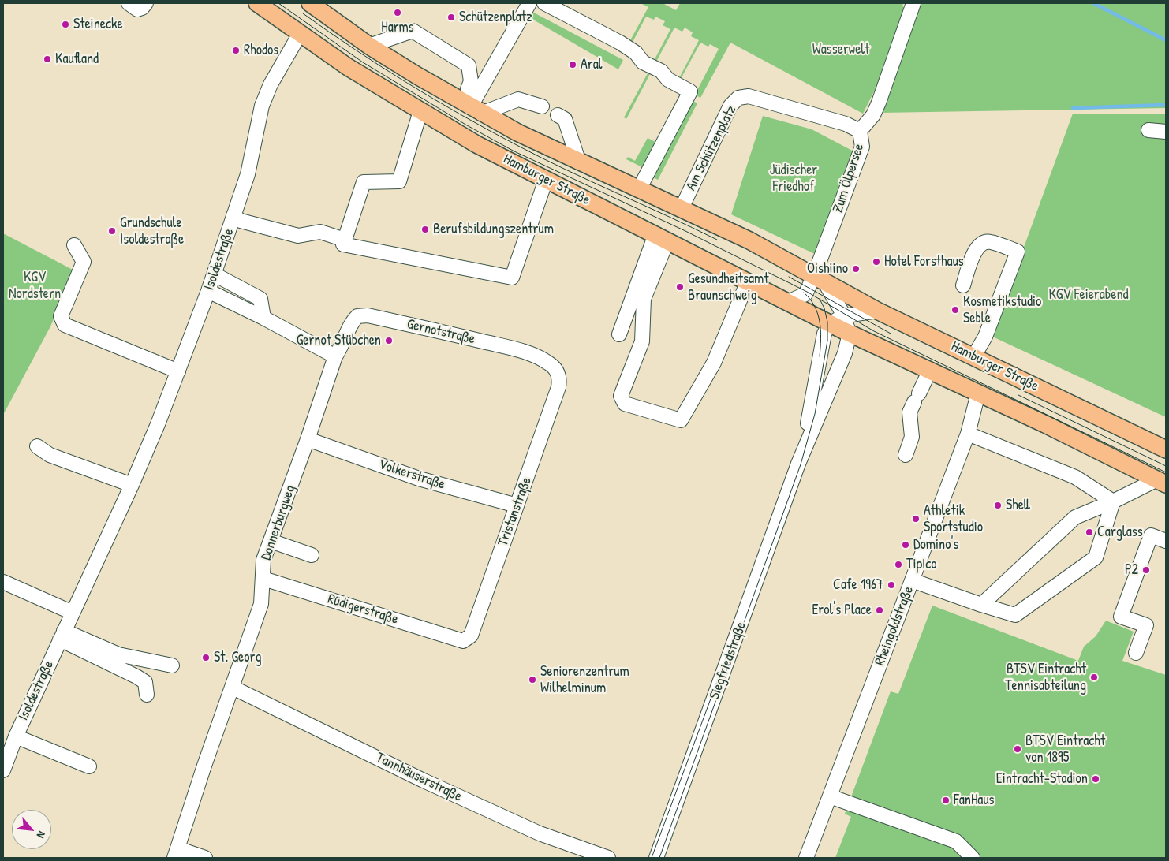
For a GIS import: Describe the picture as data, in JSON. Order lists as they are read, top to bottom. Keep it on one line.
{"streets":{"main road":["Hamburger Straße"],"street":["Am Schützenplatz","Zum Ölpersee","Isoldestraße","Gernotstraße","Volkerstraße","Tristanstraße","Donnerburgweg","Rüdigerstraße","Rheingoldstraße","Siegfriedstraße","Tannhäuserstraße"]},"crossings":[["Am Schützenplatz","Zum Ölpersee"],["Am Schützenplatz","Hamburger Straße"],["Zum Ölpersee","Hamburger Straße"],["Hamburger Straße","Isoldestraße"],["Hamburger Straße","Rheingoldstraße"],["Hamburger Straße","Siegfriedstraße"],["Gernotstraße","Tristanstraße"],["Gernotstraße","Donnerburgweg"],["Volkerstraße","Tristanstraße"],["Volkerstraße","Donnerburgweg"],["Tristanstraße","Rüdigerstraße"],["Donnerburgweg","Rüdigerstraße"],["Donnerburgweg","Tannhäuserstraße"]],"parks":["Wasserwelt","Jüdischer Friedhof","KGV Nordstern","KGV Feierabend"],"places":["Harms","Schützenplatz","Steinecke","Rhodos","Kaufland","Aral","Berufsbildungszentrum","Grundschule Isoldestraße","Hotel Forsthaus","Oishiino","Gesundheitsamt Braunschweig","Kosmetikstudio Seble","Gernot Stübchen","Shell","Athletik Sportstudio","Carglass","Domino's","Tipico","P2","Cafe 1967","Erol's Place","St. Georg","BTSV Eintracht Tennisabteilung","Seniorenzentrum Wilhelminum","BTSV Eintracht von 1895","Eintracht-Stadion","FanHaus"],"north":"bottom right"}
